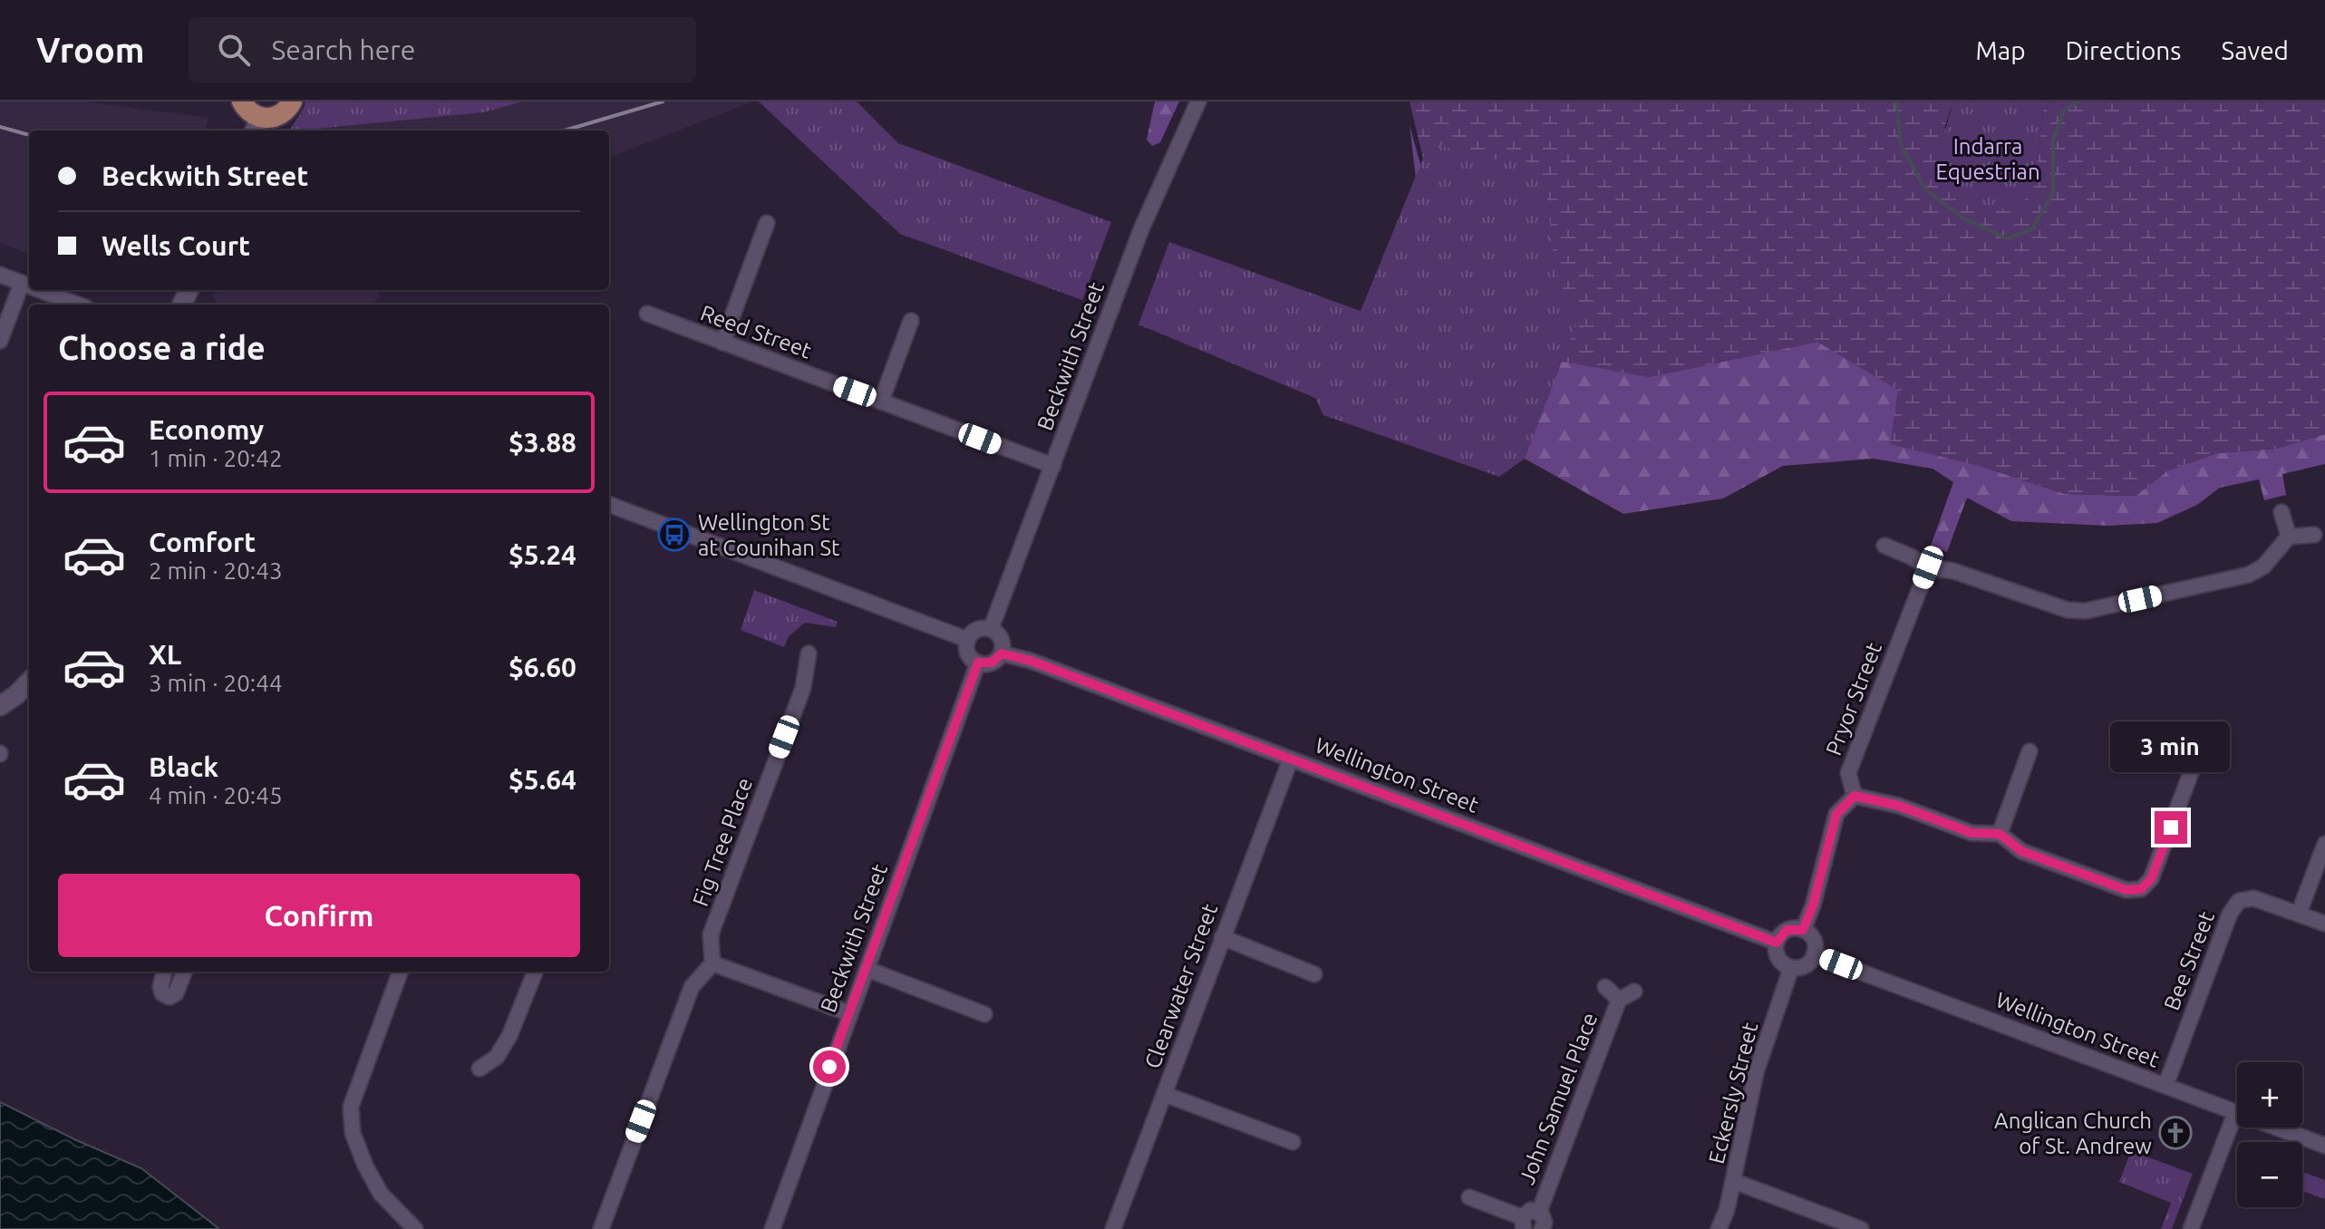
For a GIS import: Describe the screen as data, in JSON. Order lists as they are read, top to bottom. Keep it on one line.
{"streets":{"street":["Reed Street","Beckwith Street","Pryor Street","Wellington Street","Fig Tree Place","Bee Street","Clearwater Street","Eckersly Street","John Samuel Place"]},"crossings":[["Reed Street","Beckwith Street"],["Beckwith Street","Wellington Street"],["Wellington Street","Bee Street"],["Wellington Street","Clearwater Street"],["Wellington Street","Eckersly Street"]],"parks":["Indarra Equestrian"],"places":{"bus stop":["Wellington St at Counihan St"],"church":["Anglican Church of St. Andrew"]},"page":{"header":"Vroom","search":"Search here","nav":["Map","Directions","Saved"],"banner":["Beckwith Street","Wells Court"],"heading":"Choose a ride","list":[{"name":"Economy","note":"1 min · 20:42","value":"$3.88"},{"name":"Comfort","note":"2 min · 20:43","value":"$5.24"},{"name":"XL","note":"3 min · 20:44","value":"$6.60"},{"name":"Black","note":"4 min · 20:45","value":"$5.64"}],"bubble":"3 min","buttons":"Confirm","map_buttons":["+","−"]}}
